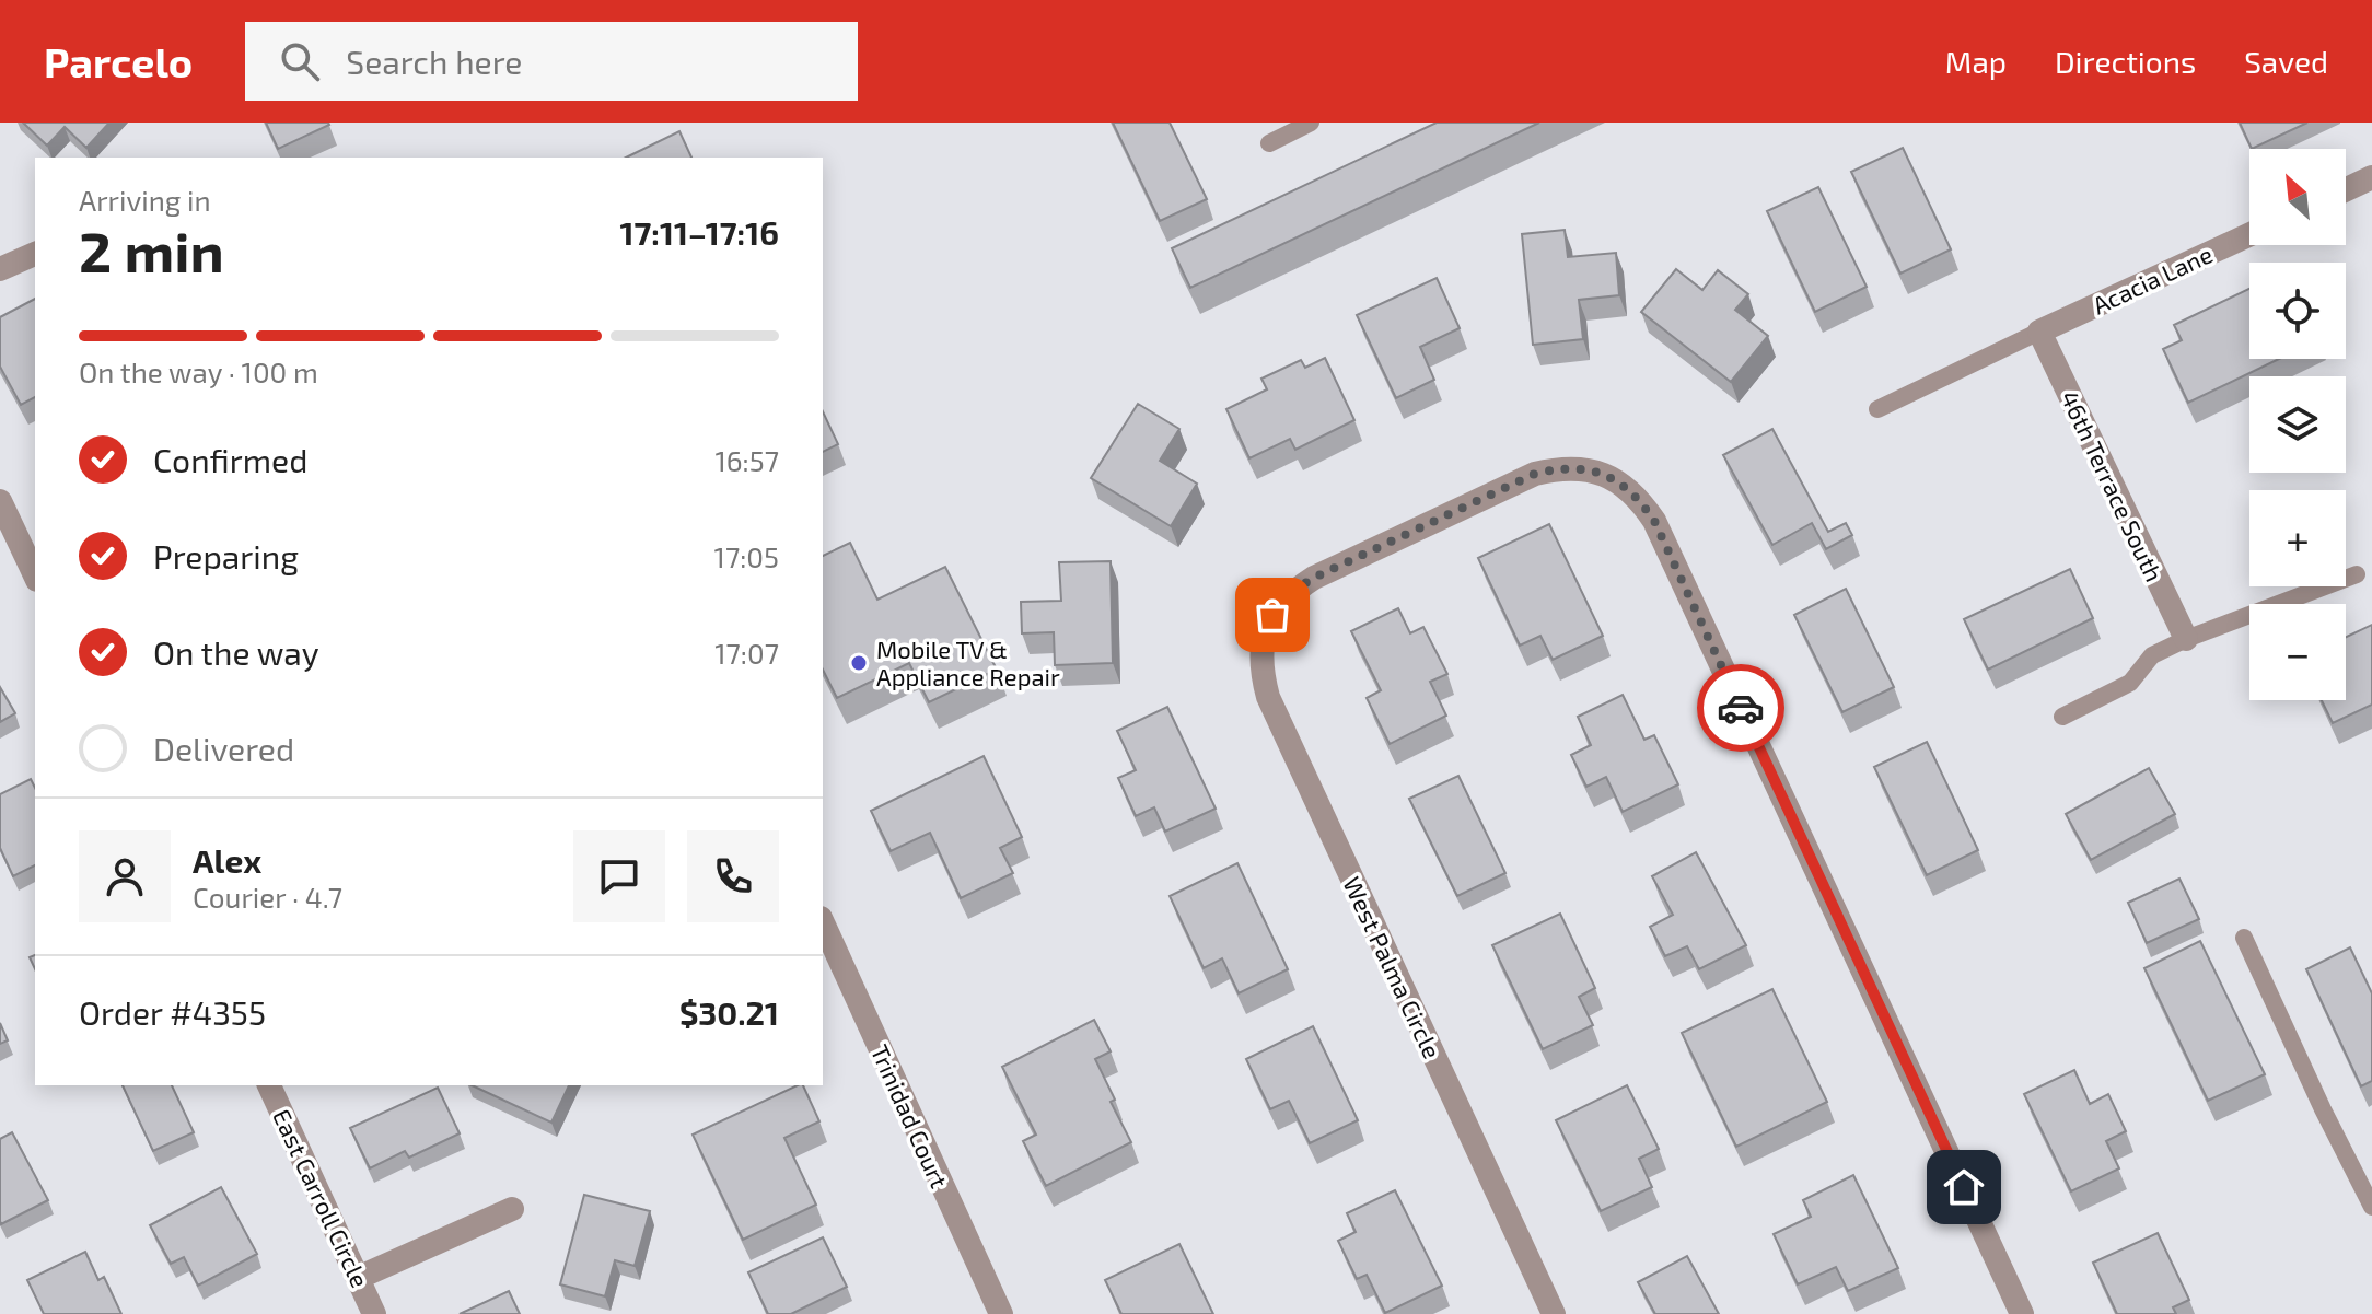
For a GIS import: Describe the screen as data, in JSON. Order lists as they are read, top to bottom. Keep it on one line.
{"streets":{"street":["Acacia Lane","46th Terrace South","West Palma Circle","Trinidad Court","East Carroll Circle"]},"crossings":[["Acacia Lane","46th Terrace South"]],"places":["Mobile TV & Appliance Repair"],"north":"top left","page":{"header":"Parcelo","search":"Search here","nav":["Map","Directions","Saved"],"map_buttons":["+","−"],"heading":["2 min","Arriving in","17:11–17:16"],"panel":["Alex","Courier · 4.7","Order #4355","$30.21"],"bar":"On the way · 100 m","list":[["Confirmed","16:57"],["Preparing","17:05"],["On the way","17:07"],"Delivered"]}}
